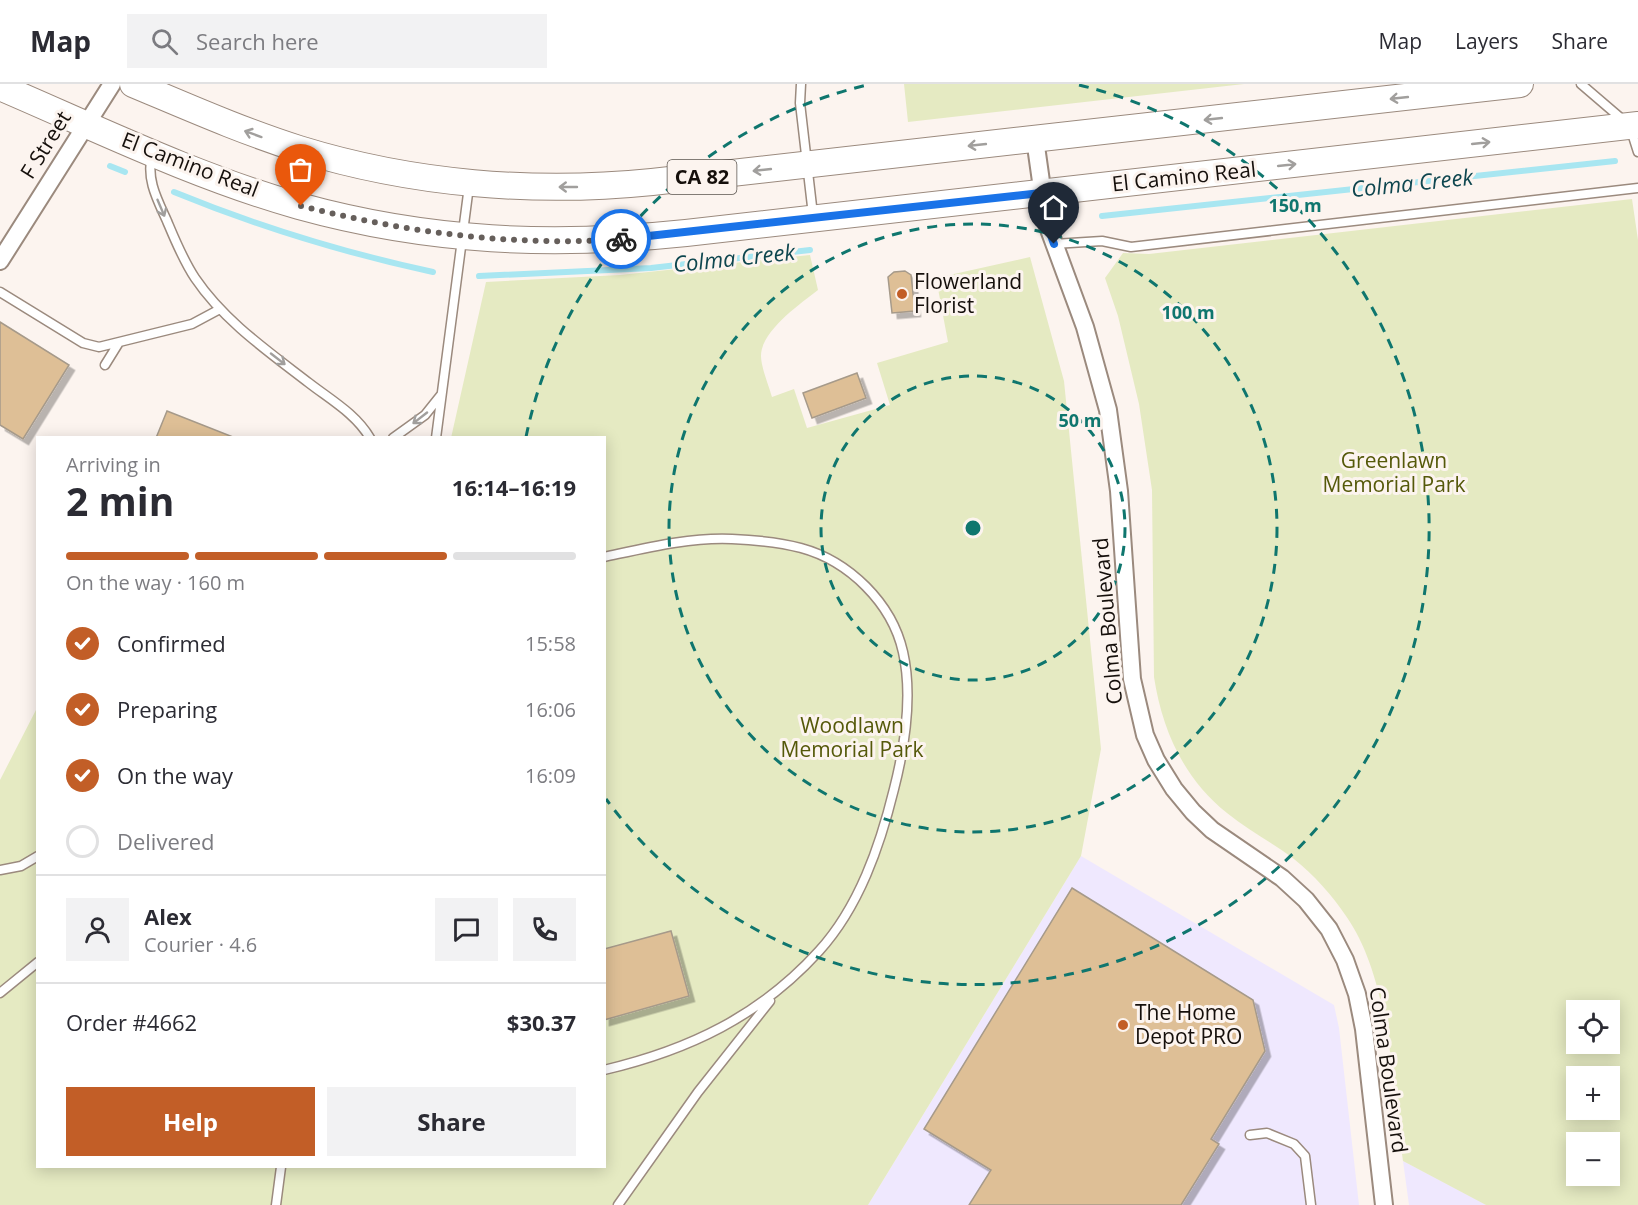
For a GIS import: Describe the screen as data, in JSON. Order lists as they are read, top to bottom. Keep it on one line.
{"streets":{"main road":["El Camino Real","CA 82"],"street":["F Street","Colma Boulevard"]},"crossings":[["F Street","El Camino Real"],["El Camino Real","Colma Boulevard"],["CA 82","Colma Boulevard"]],"water":["Colma Creek"],"parks":["Greenlawn Memorial Park","Woodlawn Memorial Park"],"places":["Flowerland Florist","The Home Depot PRO"],"page":{"header":"Map","search":"Search here","nav":["Map","Layers","Share"],"heading":["2 min","Arriving in","16:14–16:19"],"panel":["Alex","Courier · 4.6","Order #4662","$30.37"],"bar":"On the way · 160 m","list":[["Confirmed","15:58"],["Preparing","16:06"],["On the way","16:09"],"Delivered"],"map_buttons":["+","−"],"buttons":["Help","Share"]},"rings":["150 m","100 m","50 m"]}
